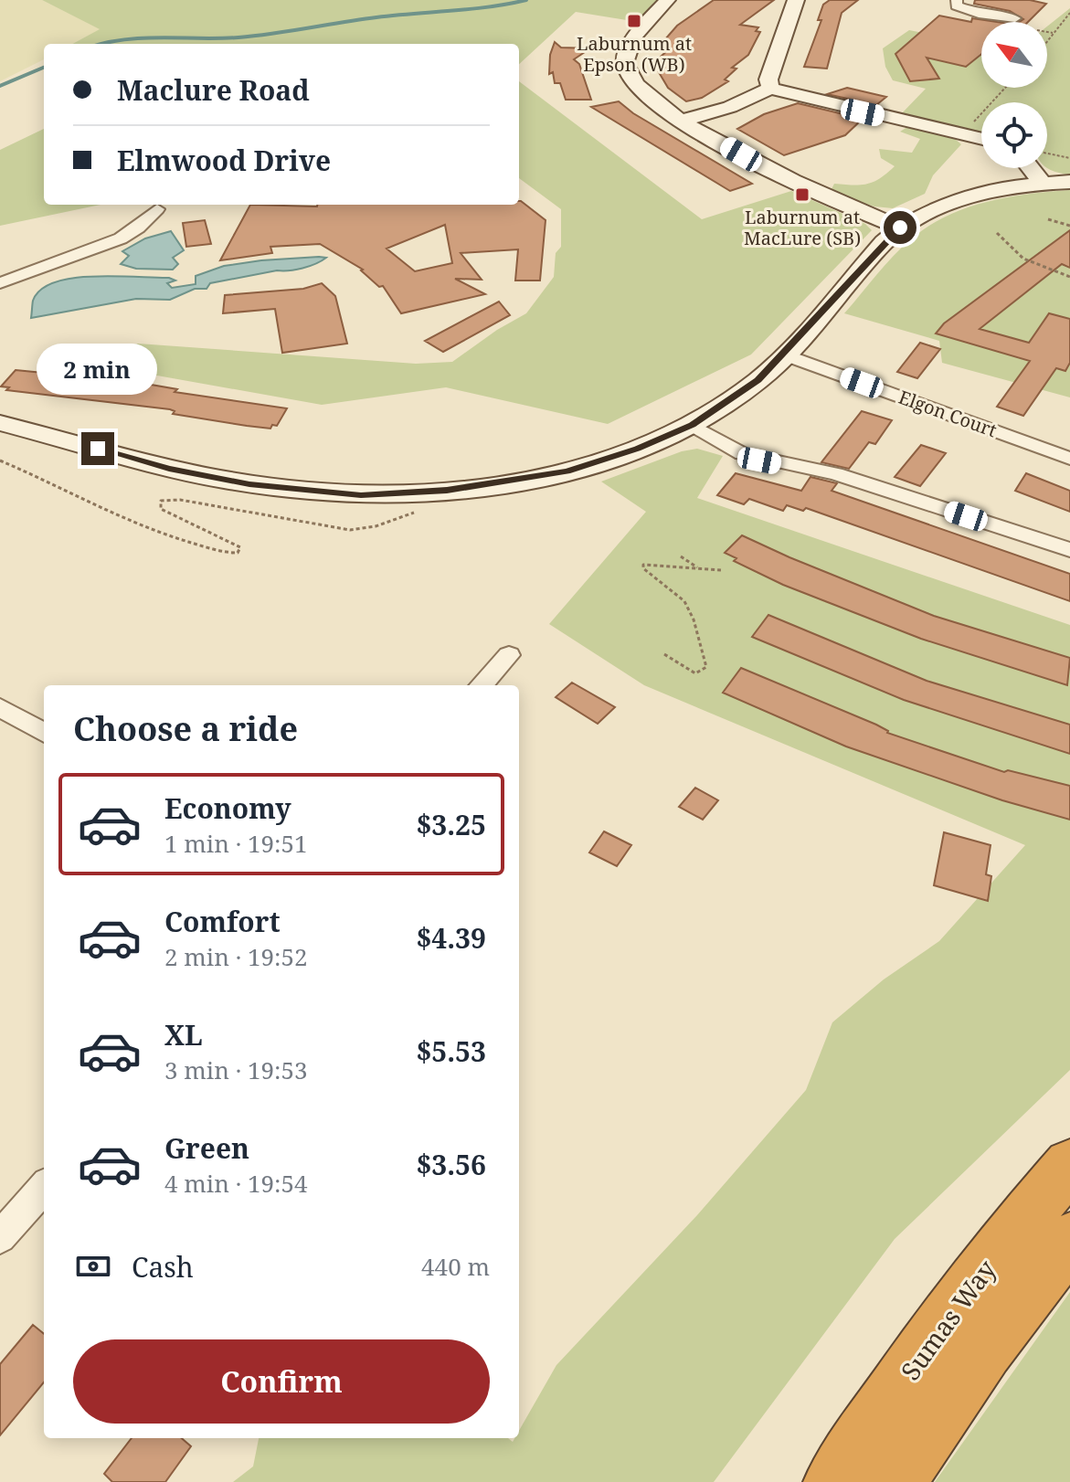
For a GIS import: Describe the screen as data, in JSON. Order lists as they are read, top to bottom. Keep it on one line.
{"streets":{"highway":["Sumas Way"],"street":["Elgon Court"]},"places":{"transit":["Laburnum at Epson (WB)","Laburnum at MacLure (SB)"]},"north":"top left","page":{"banner":["Maclure Road","Elmwood Drive"],"bubble":"2 min","heading":"Choose a ride","list":[{"name":"Economy","note":"1 min · 19:51","value":"$3.25"},{"name":"Comfort","note":"2 min · 19:52","value":"$4.39"},{"name":"XL","note":"3 min · 19:53","value":"$5.53"},{"name":"Green","note":"4 min · 19:54","value":"$3.56"}],"pay":["Cash","440 m"],"buttons":"Confirm"}}
